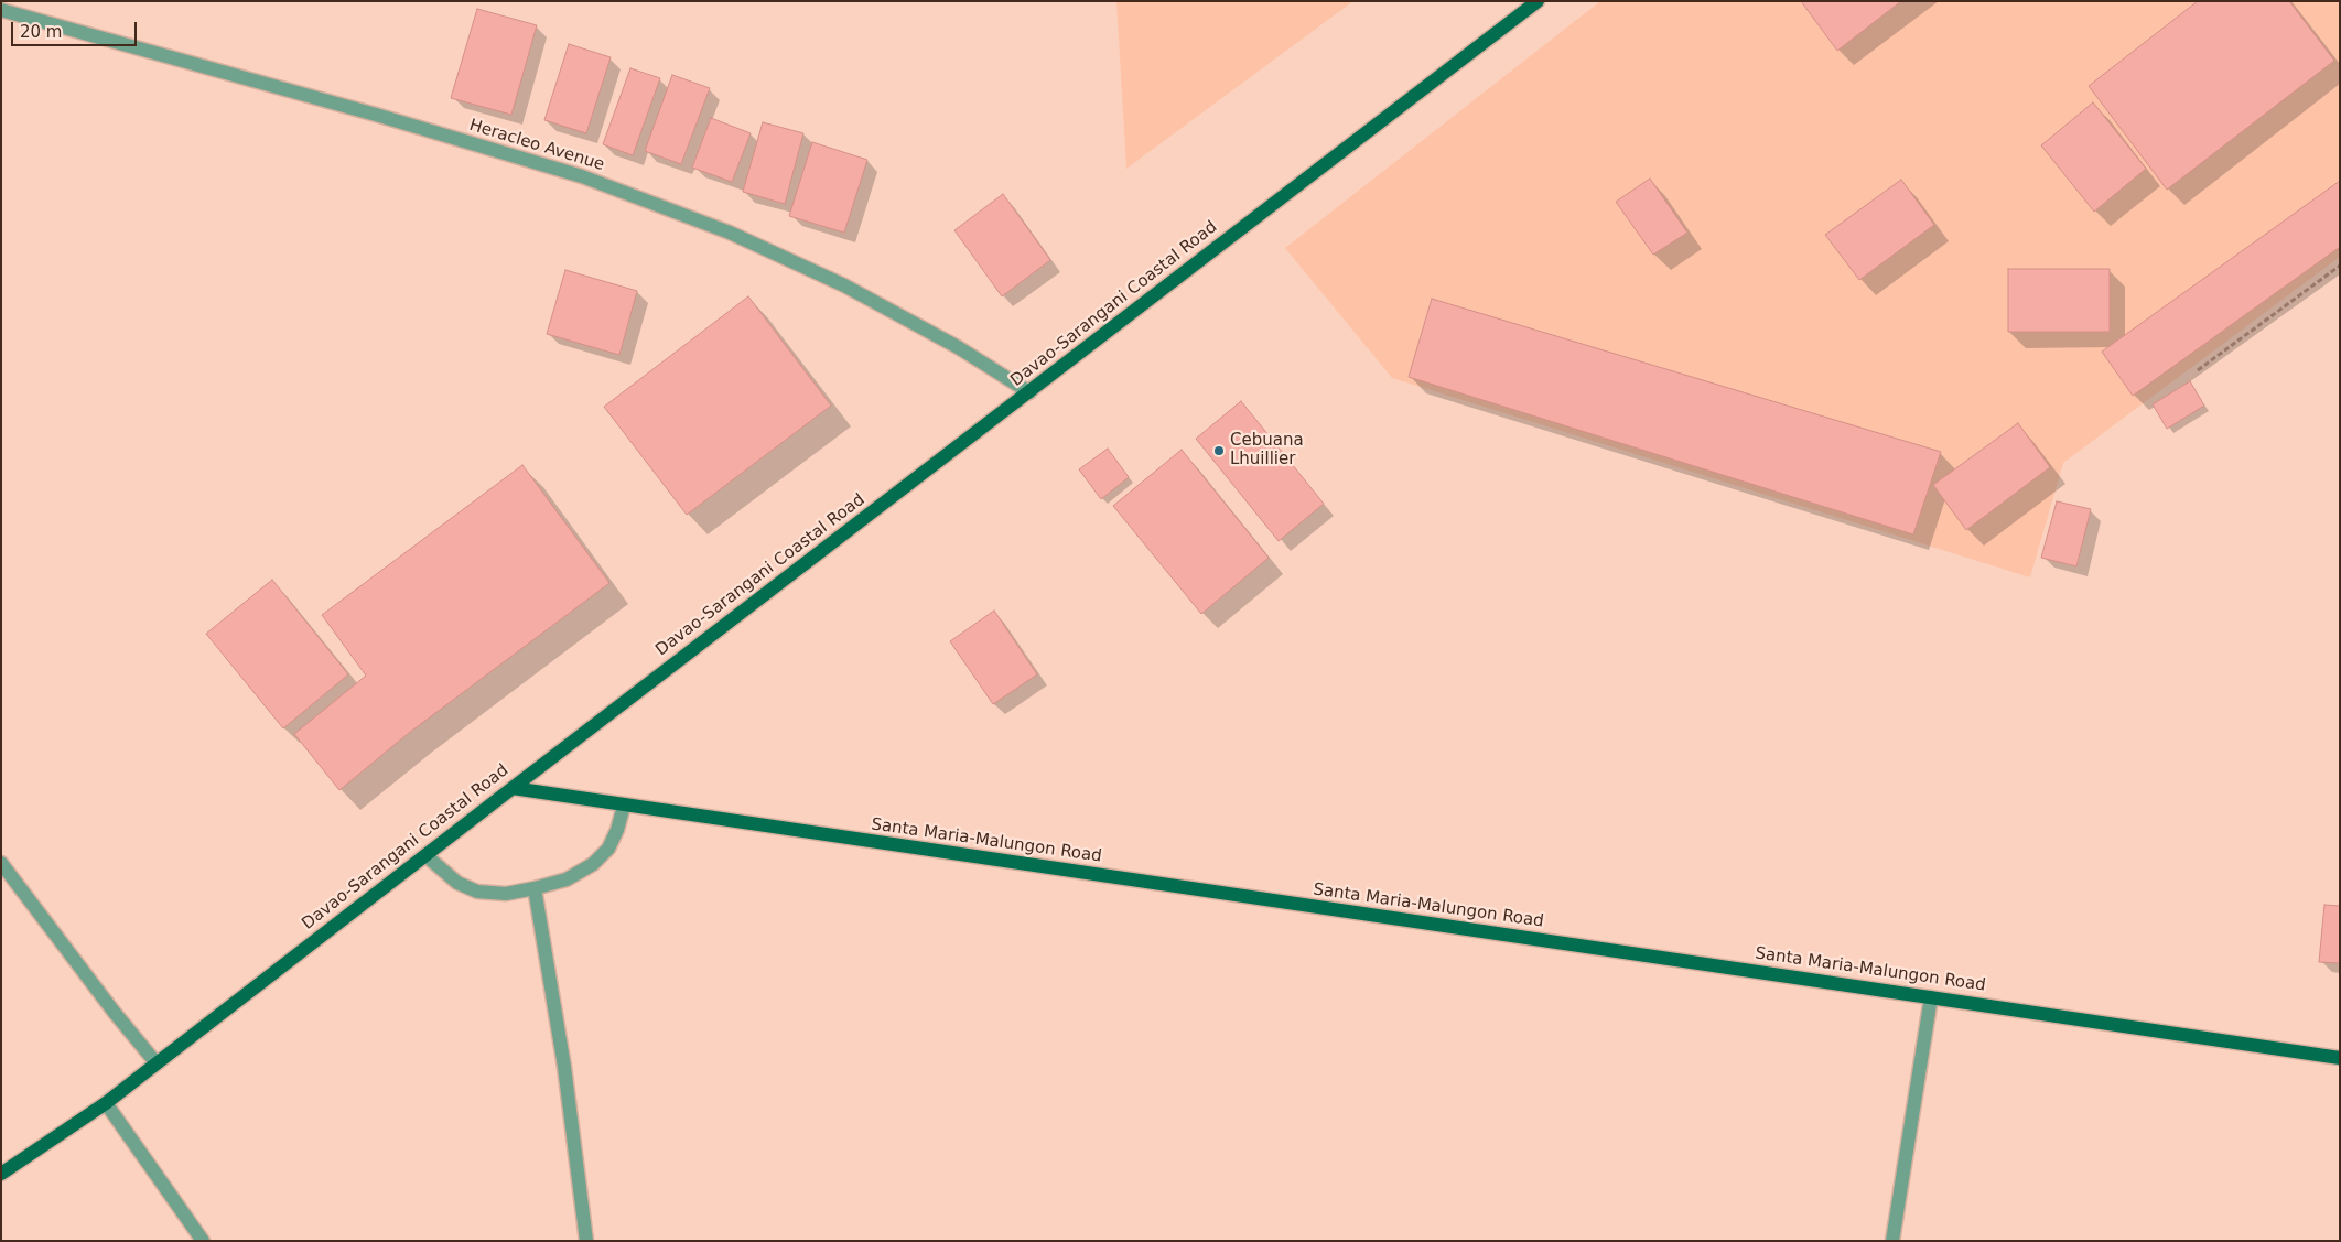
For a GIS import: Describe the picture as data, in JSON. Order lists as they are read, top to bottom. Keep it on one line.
{"streets":{"main road":["Davao-Sarangani Coastal Road","Santa Maria-Malungon Road"],"street":["Heracleo Avenue"]},"crossings":[["Heracleo Avenue","Davao-Sarangani Coastal Road"],["Davao-Sarangani Coastal Road","Santa Maria-Malungon Road"]],"places":["Cebuana Lhuillier"],"scale_bar":"20 m"}
